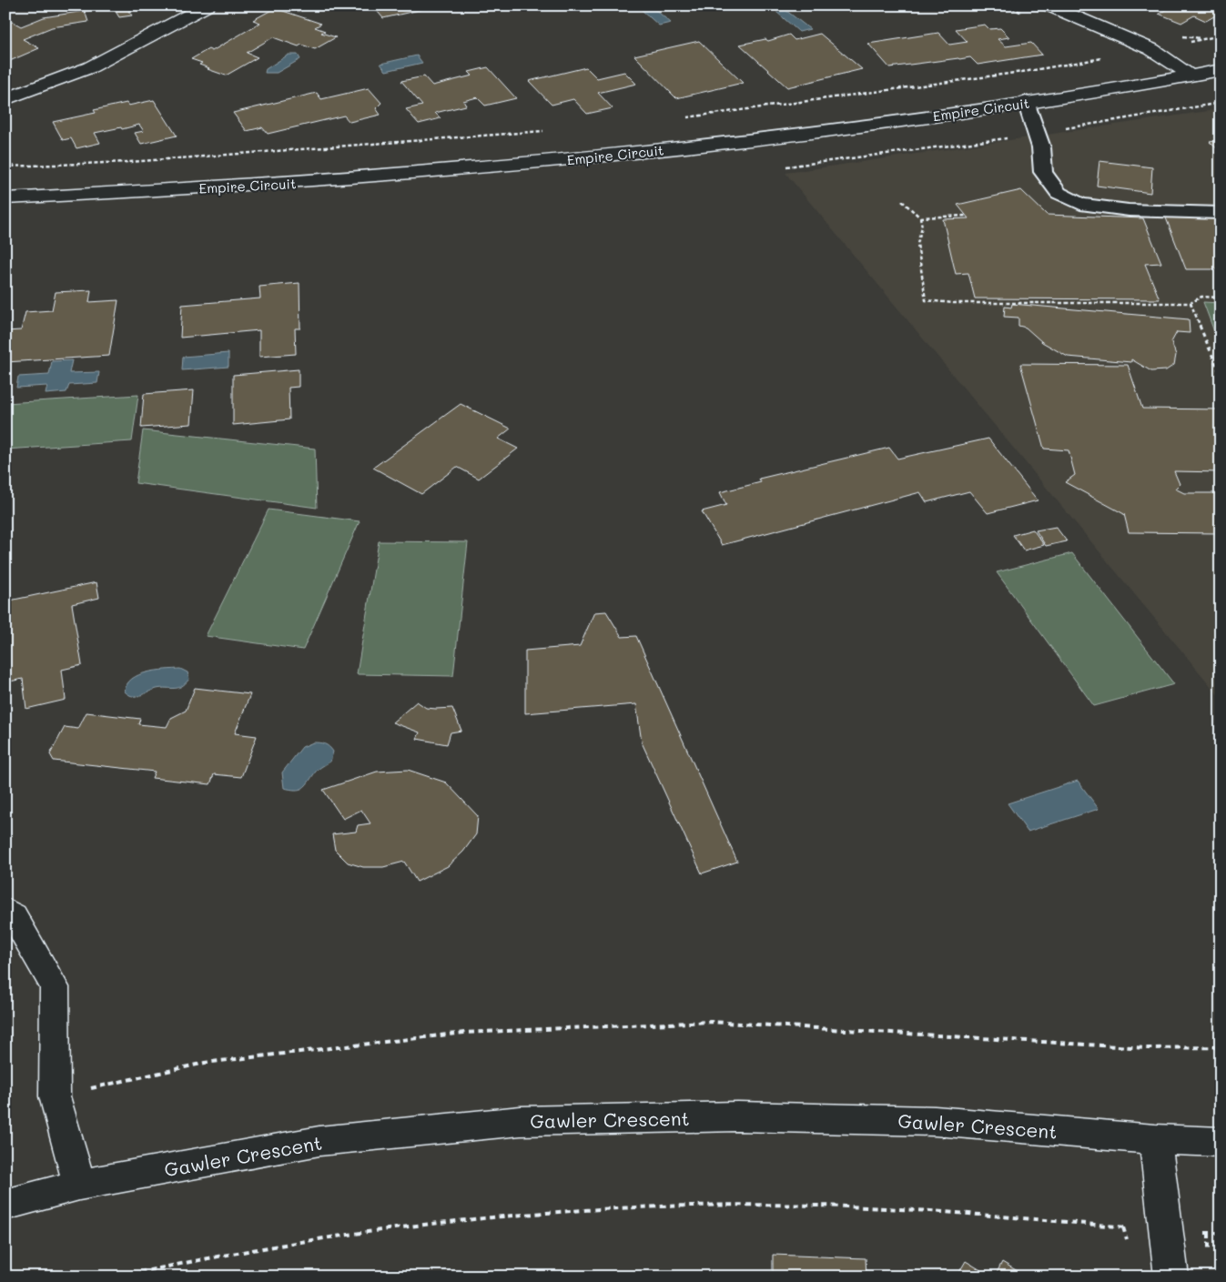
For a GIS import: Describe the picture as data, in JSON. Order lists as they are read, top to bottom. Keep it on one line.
{"streets":{"street":["Empire Circuit","Gawler Crescent"]}}
